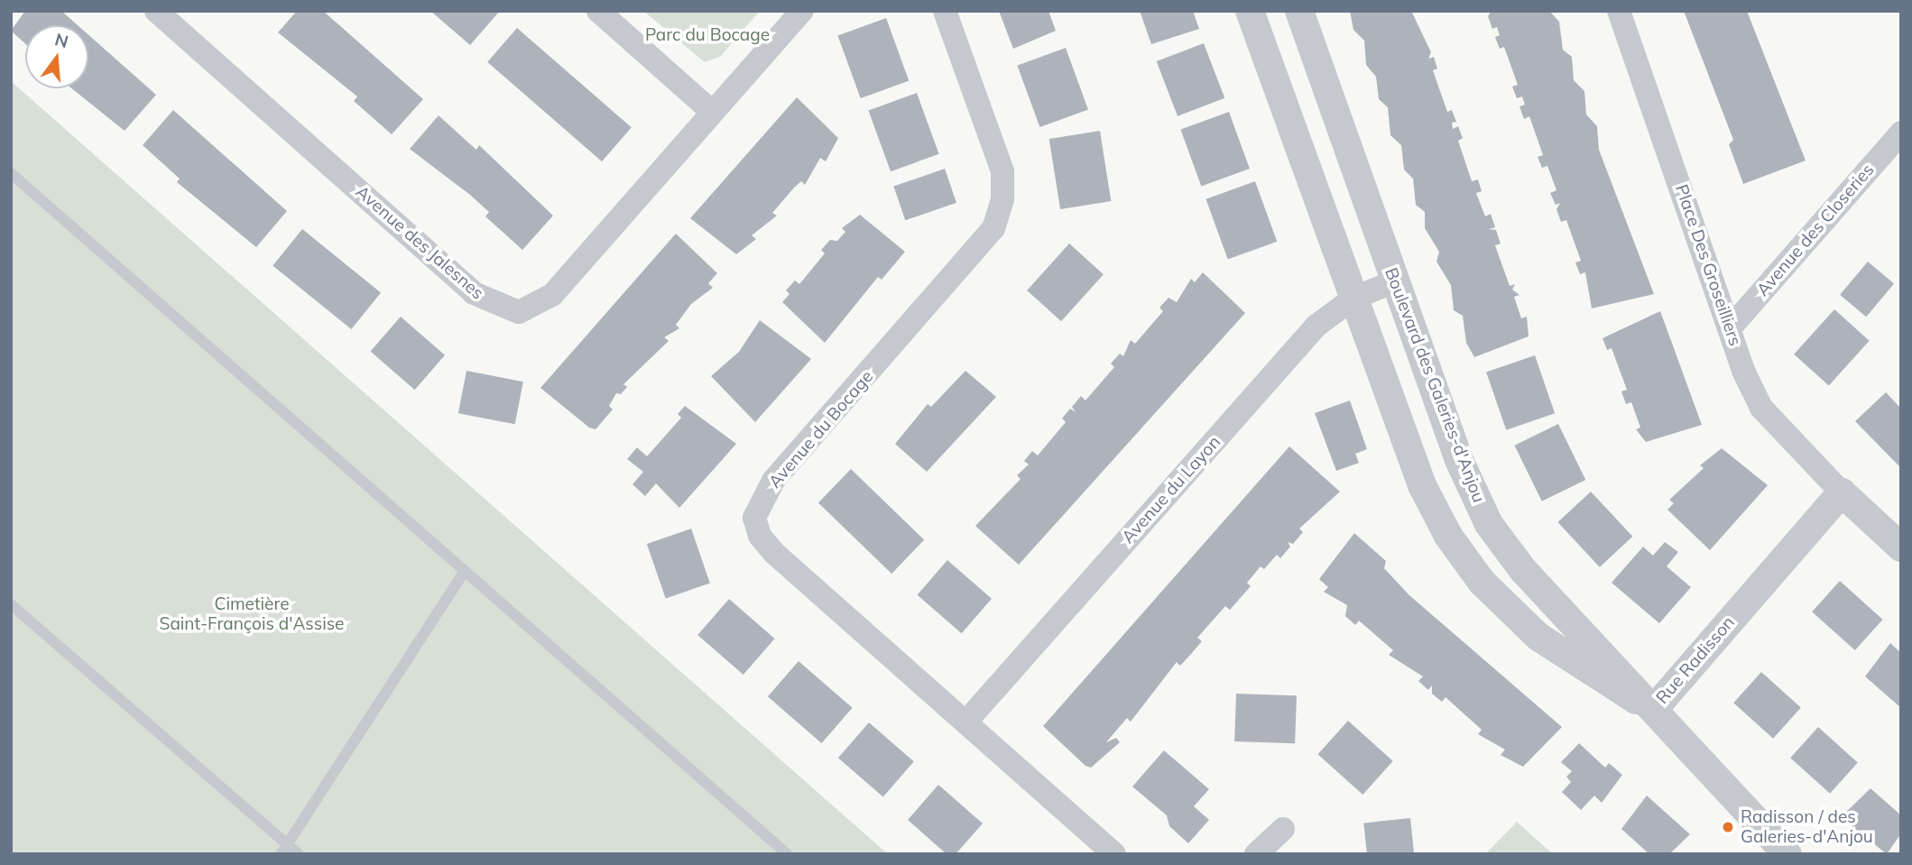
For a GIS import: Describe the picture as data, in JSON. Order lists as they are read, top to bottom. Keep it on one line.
{"streets":{"street":["Avenue des Closeries","Avenue des Jalesnes","Place Des Groseilliers","Boulevard des Galeries-d'Anjou","Avenue du Bocage","Avenue du Layon","Rue Radisson"]},"crossings":[["Avenue des Closeries","Place Des Groseilliers"],["Place Des Groseilliers","Rue Radisson"],["Boulevard des Galeries-d'Anjou","Avenue du Layon"],["Boulevard des Galeries-d'Anjou","Rue Radisson"],["Avenue du Bocage","Avenue du Layon"]],"parks":["Parc du Bocage","Cimetière Saint-François d'Assise"],"places":["Radisson / des Galeries-d'Anjou"],"north":"top"}
